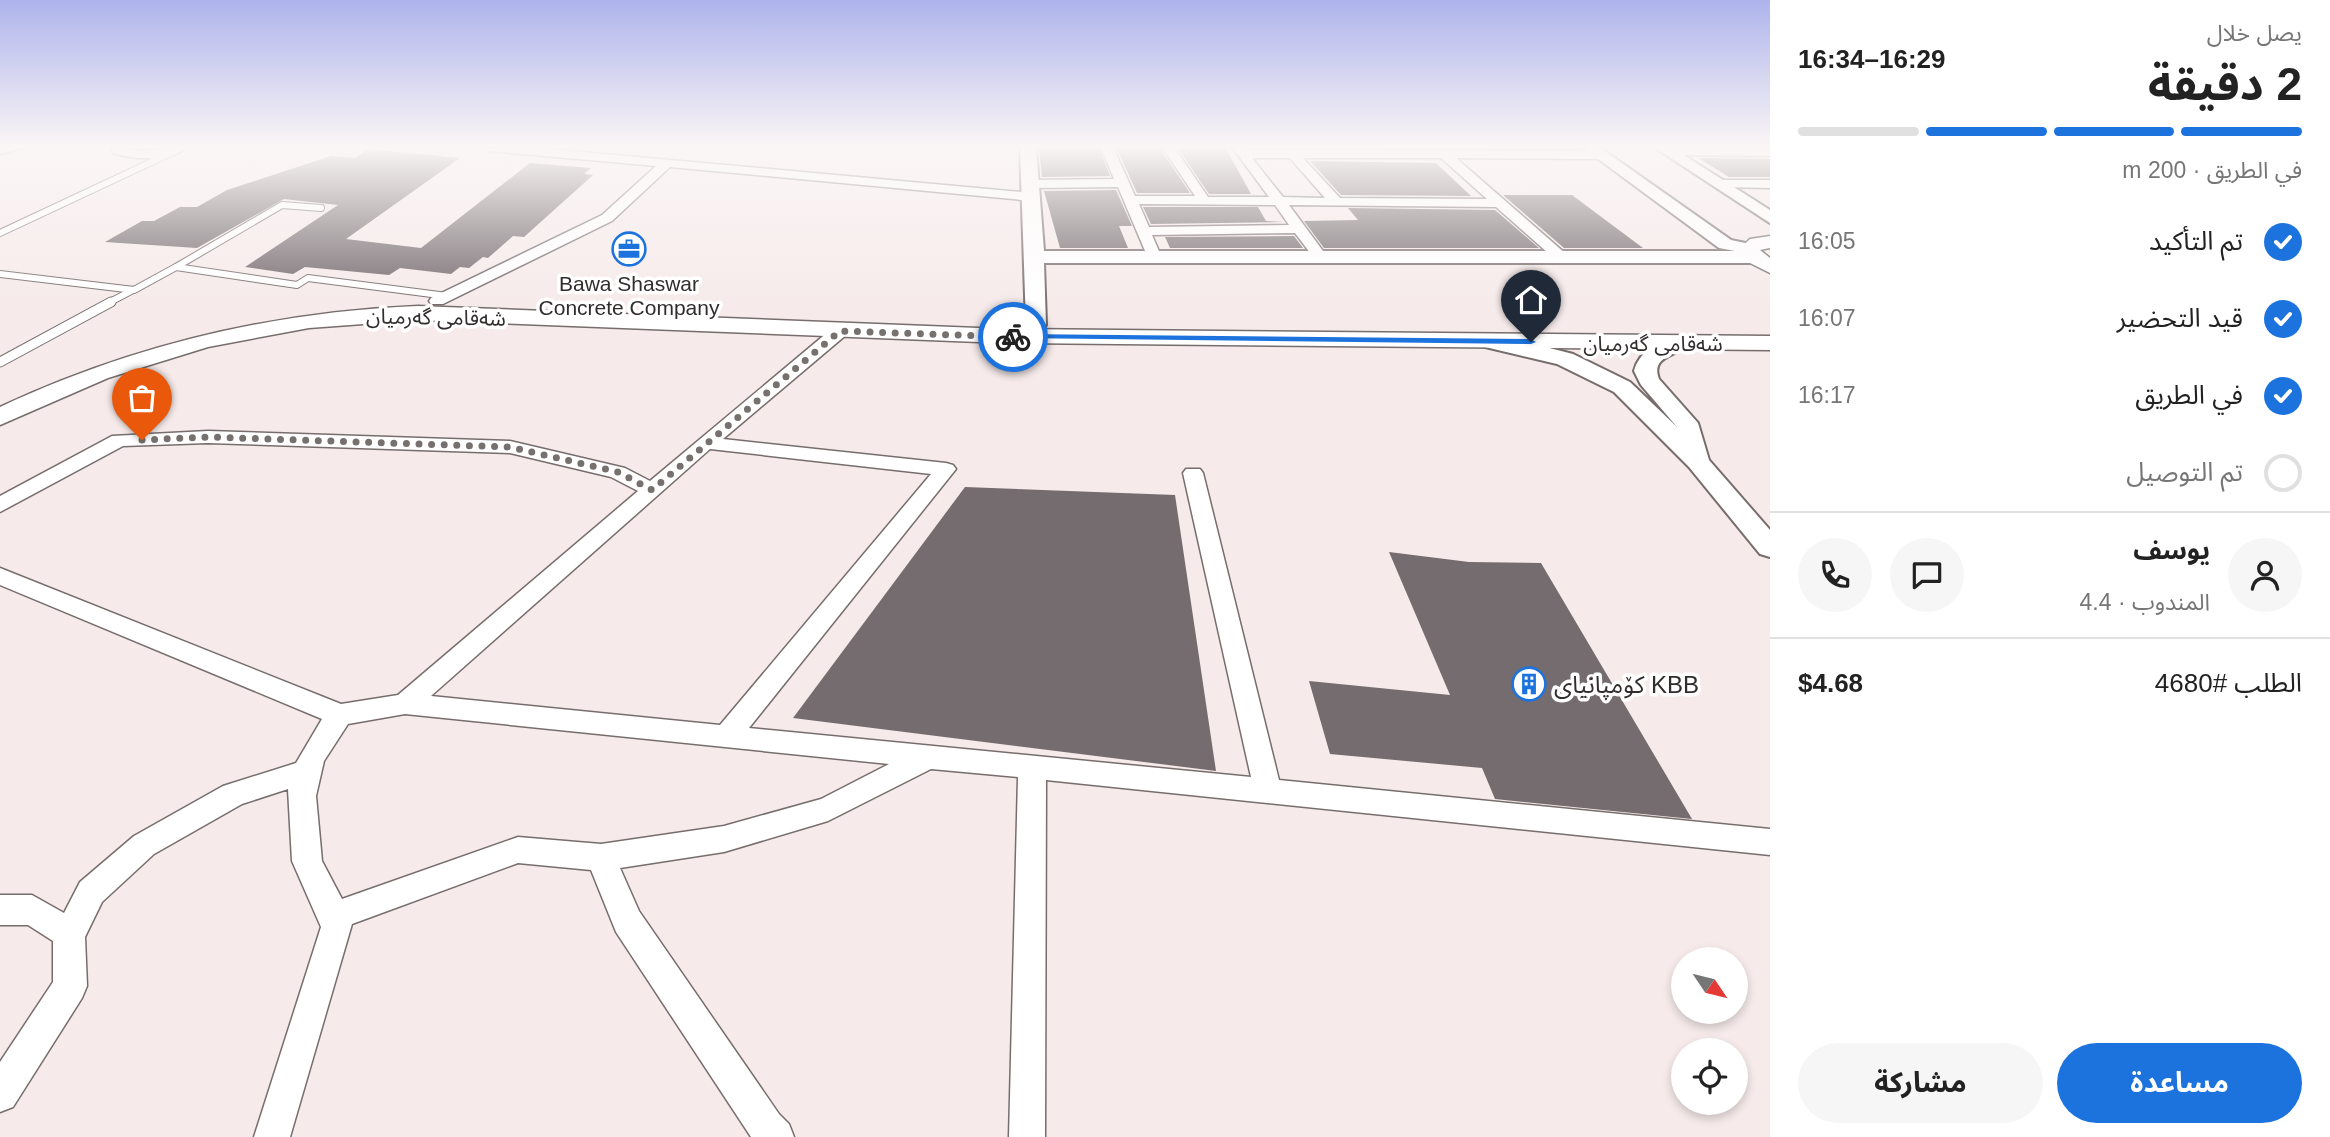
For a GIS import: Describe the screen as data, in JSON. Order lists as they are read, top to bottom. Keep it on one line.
{"streets":{"main road":["شەقامی گەرمیان"]},"places":{"office":["Bawa Shaswar Concrete Company"],"building":["کۆمپانیای KBB"]},"north":"bottom right","page":{"heading":["2 دقيقة","يصل خلال","16:29–16:34"],"panel":["يوسف","المندوب · 4.4","الطلب #4680","$4.68"],"bar":"في الطريق · 200 m","list":[["تم التأكيد","16:05"],["قيد التحضير","16:07"],["في الطريق","16:17"],"تم التوصيل"],"buttons":["مساعدة","مشاركة"]}}
